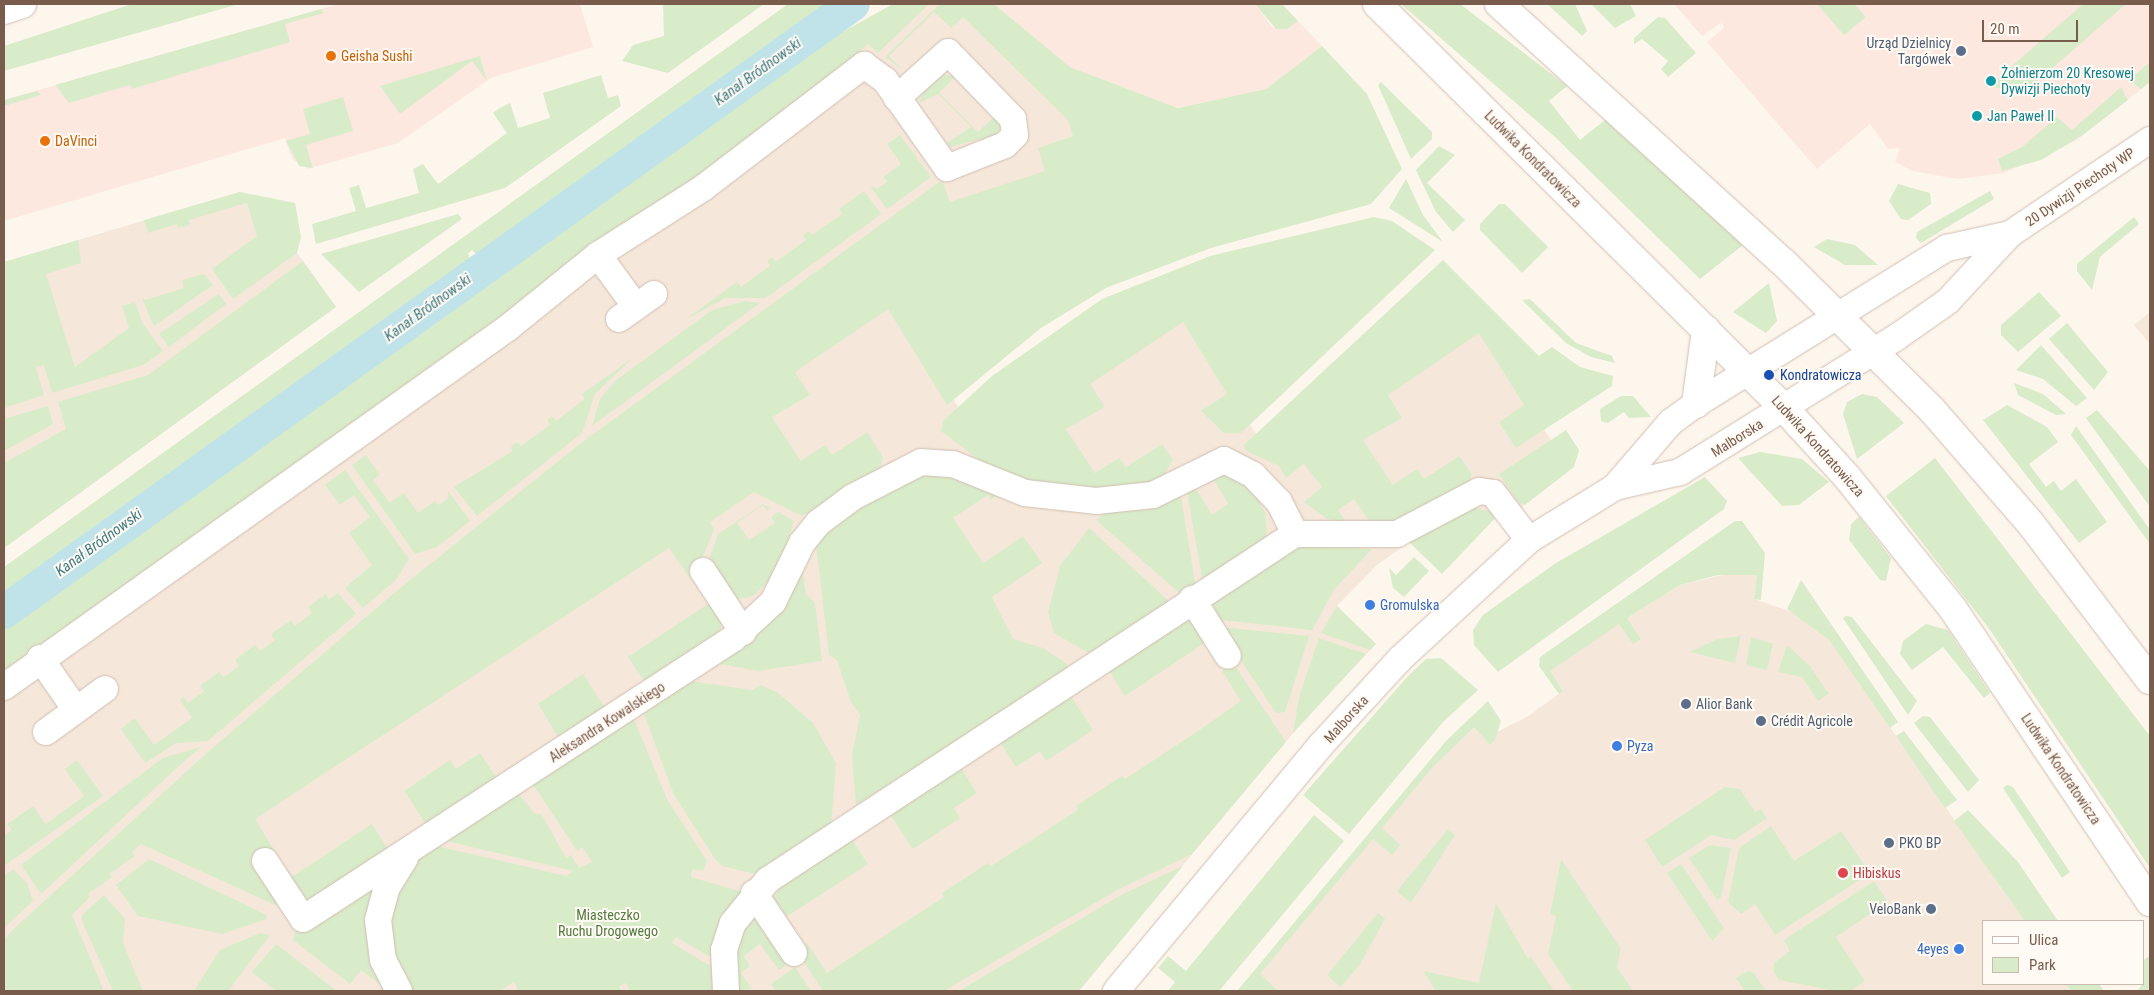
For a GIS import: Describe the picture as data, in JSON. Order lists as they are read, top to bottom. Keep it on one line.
{"streets":{"main road":["Ludwika Kondratowicza"],"street":["20 Dywizji Piechoty WP","Malborska","Aleksandra Kowalskiego"]},"crossings":[["Ludwika Kondratowicza","Malborska"],["20 Dywizji Piechoty WP","Malborska"]],"water":["Kanał Bródnowski"],"parks":["Miasteczko Ruchu Drogowego"],"places":["Urząd Dzielnicy Targówek","Geisha Sushi","Żołnierzom 20 Kresowej Dywizji Piechoty","Jan Paweł II","DaVinci","Kondratowicza","Gromulska","Alior Bank","Crédit Agricole","Pyza","PKO BP","Hibiskus","VeloBank","4eyes"],"legend":["Ulica","Park"],"scale_bar":"20 m"}
